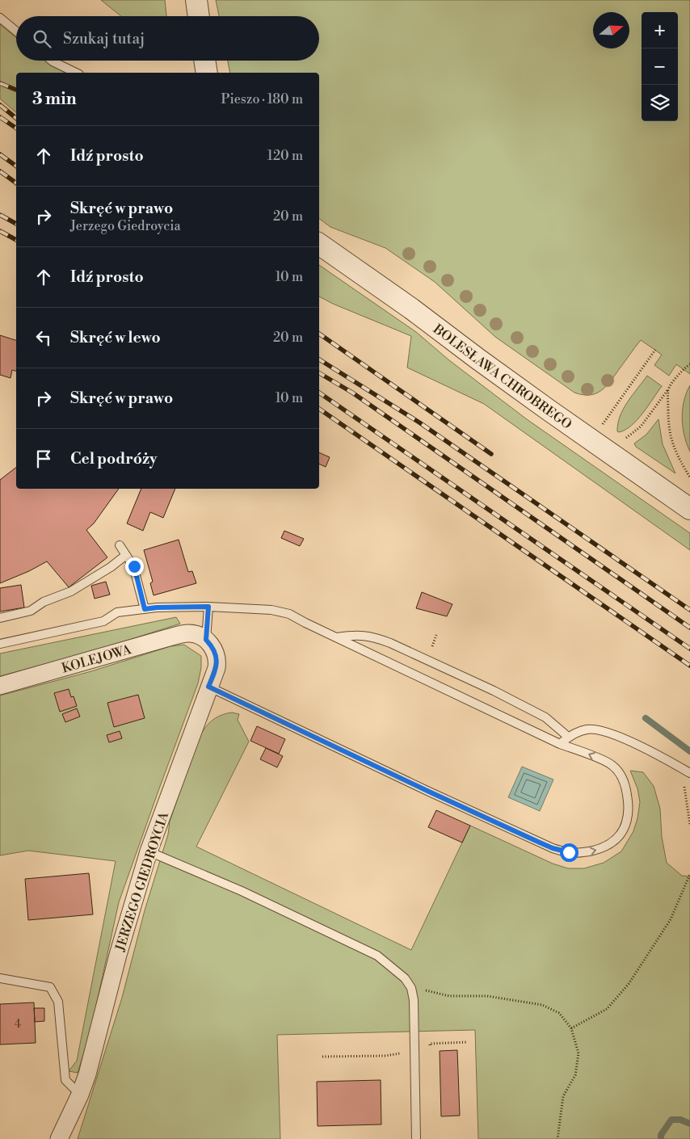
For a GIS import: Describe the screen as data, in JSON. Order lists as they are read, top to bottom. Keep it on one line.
{"streets":{"street":["BOLESŁAWA CHROBREGO","KOLEJOWA","JERZEGO GIEDROYCIA"]},"crossings":[["KOLEJOWA","JERZEGO GIEDROYCIA"]],"house_numbers":["4"],"north":"right","page":{"map_buttons":["+","−"],"search":"Szukaj tutaj","heading":["3 min","Pieszo · 180 m"],"list":[["Idź prosto","120 m"],["Skręć w prawo","Jerzego Giedroycia","20 m"],["Idź prosto","10 m"],["Skręć w lewo","20 m"],["Skręć w prawo","10 m"],"Cel podróży"]}}
